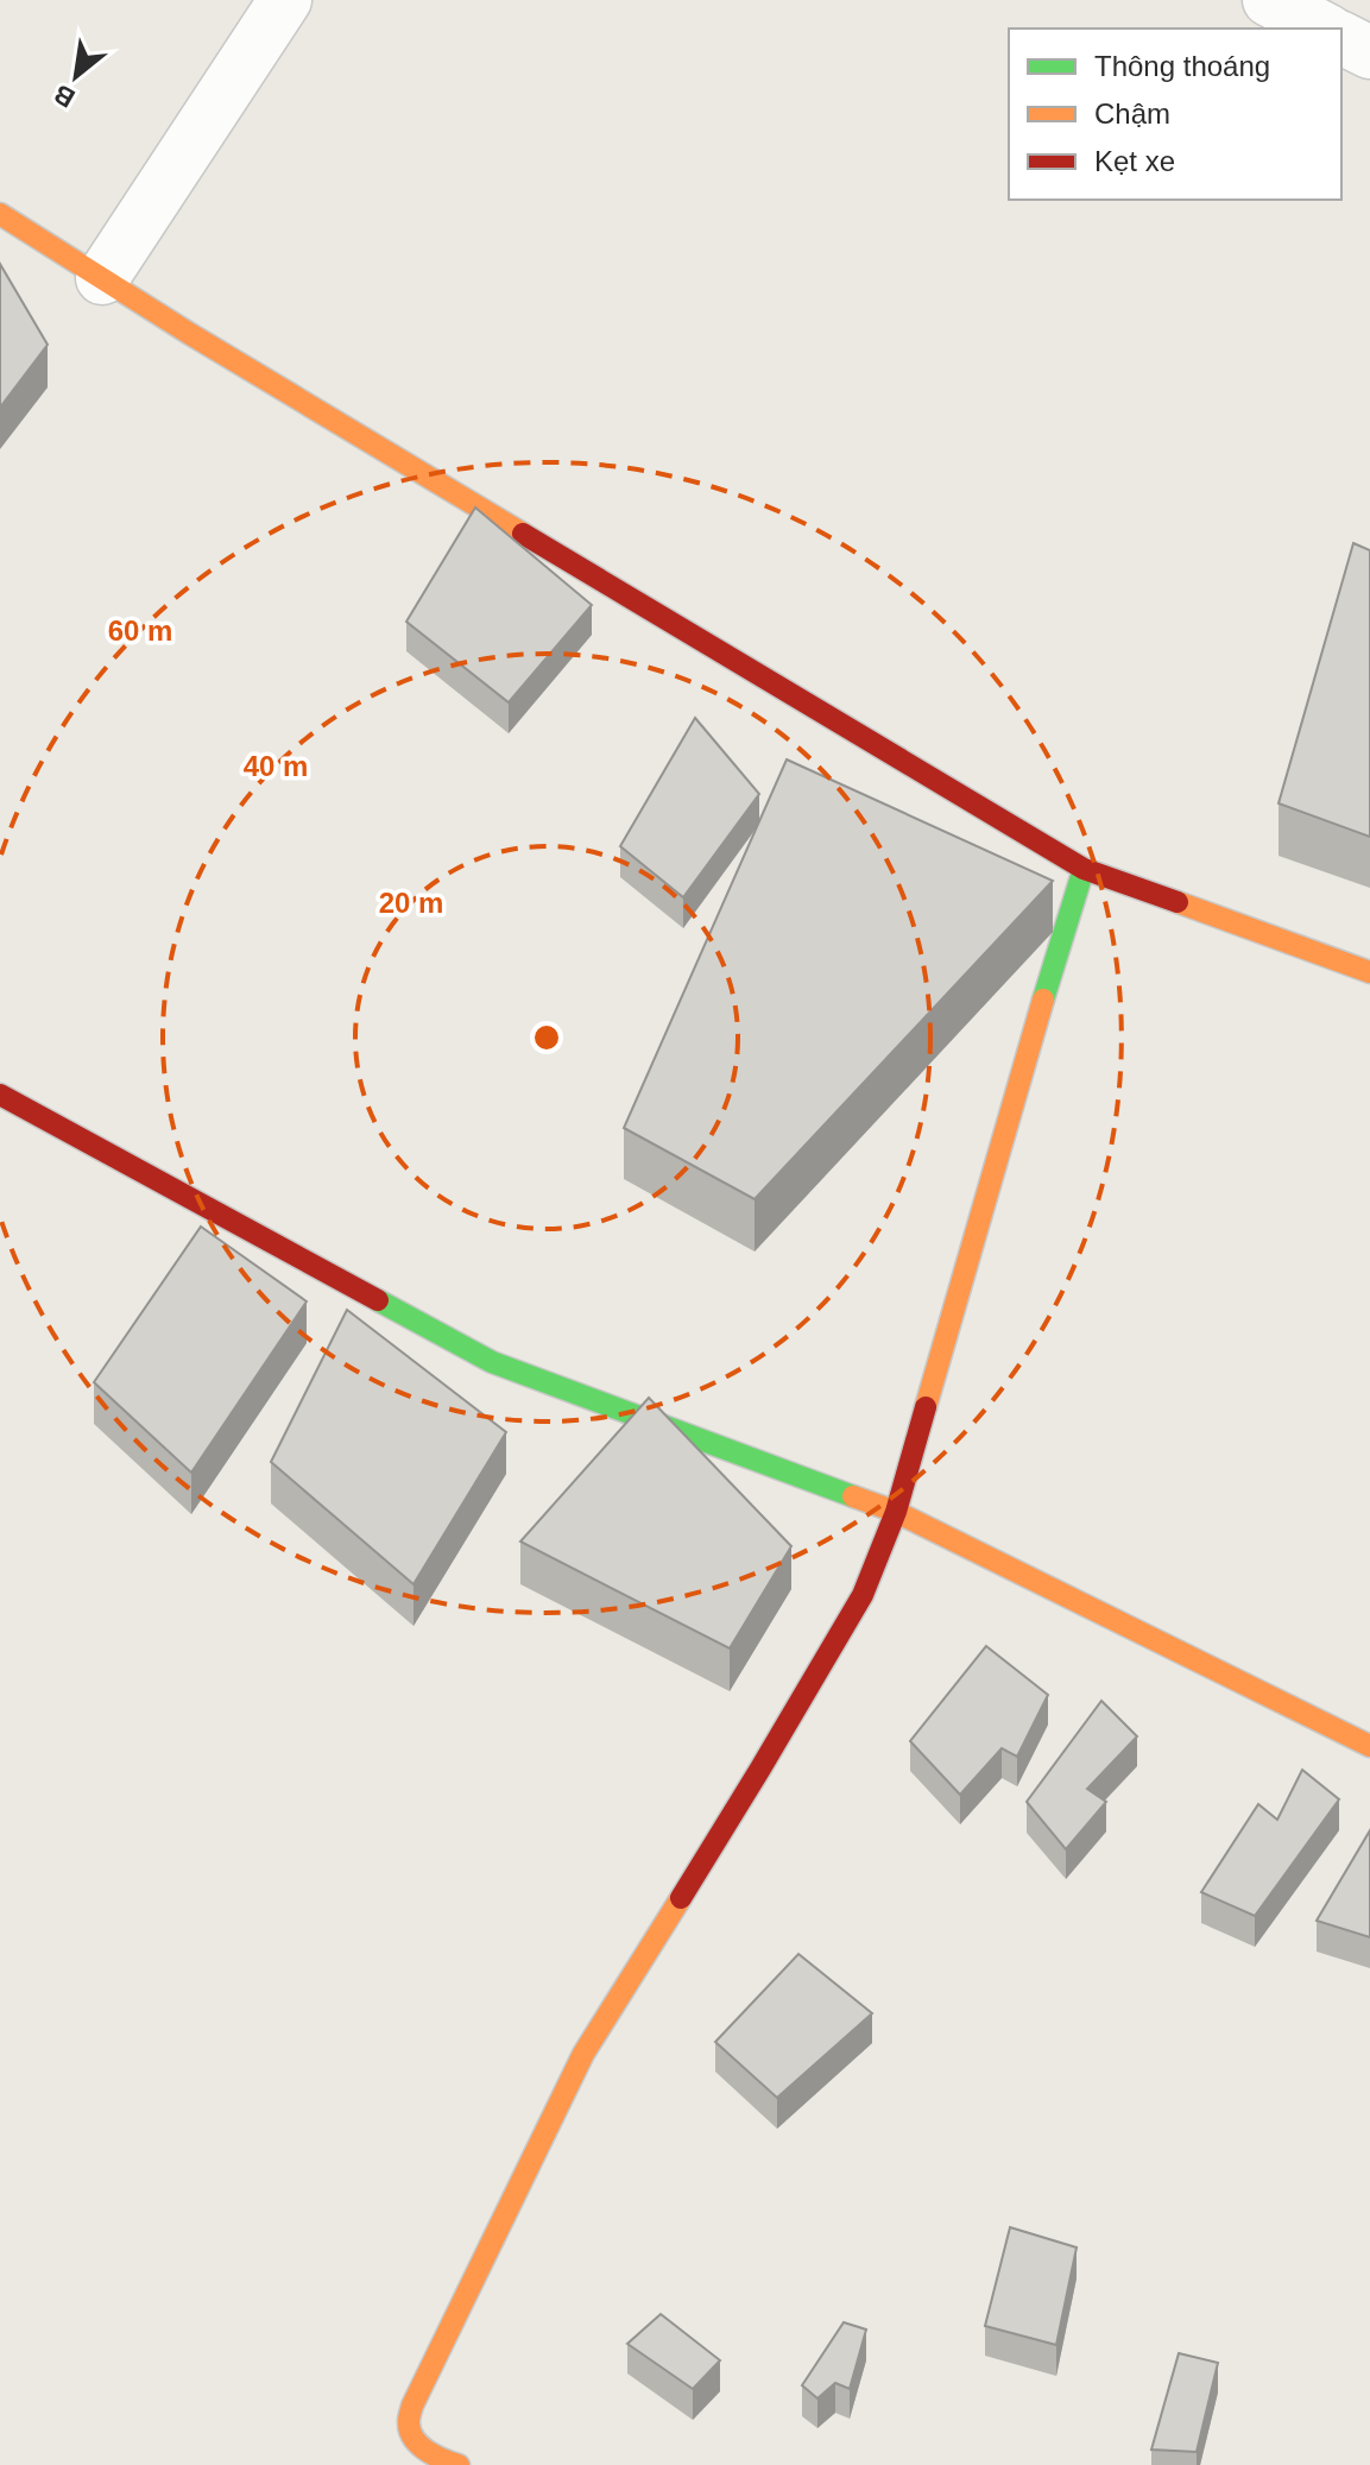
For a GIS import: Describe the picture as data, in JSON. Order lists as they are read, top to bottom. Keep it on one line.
{"legend":["Thông thoáng","Chậm","Kẹt xe"],"north":"bottom left","rings":["60 m","40 m","20 m"]}
